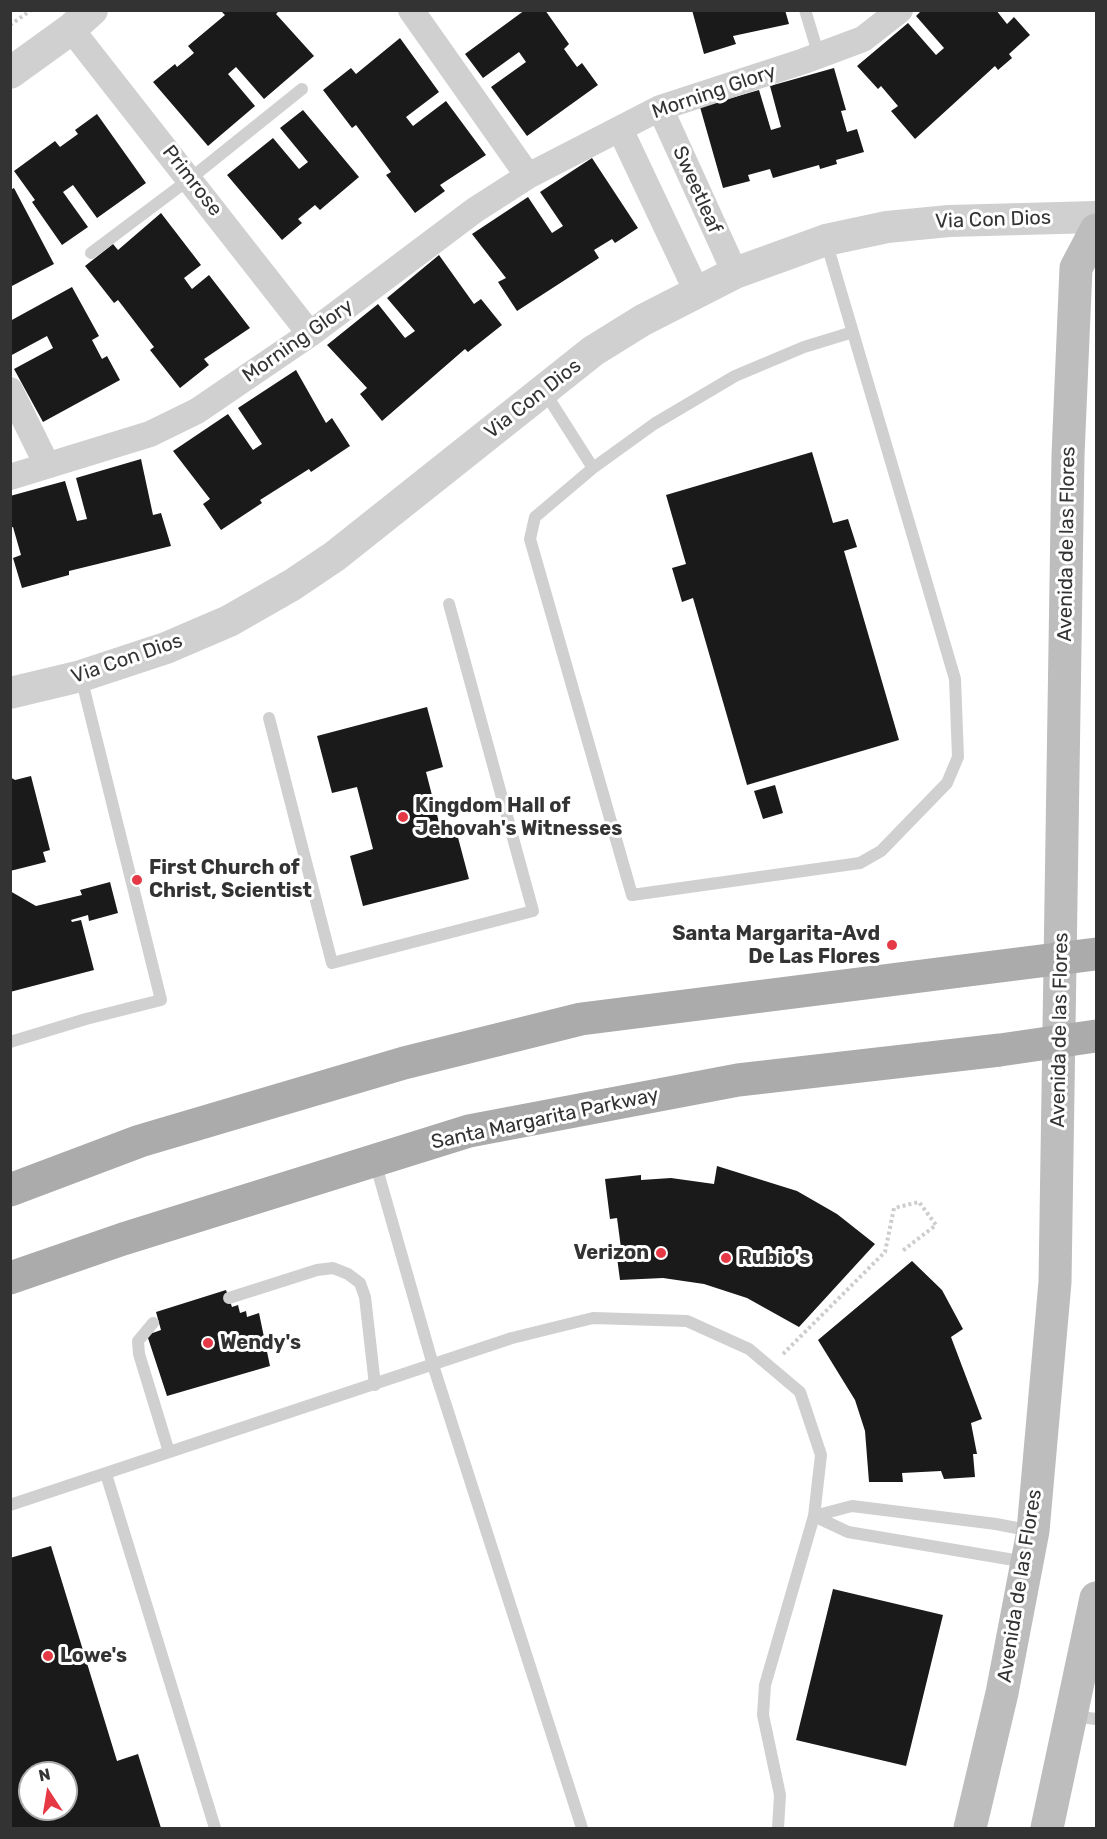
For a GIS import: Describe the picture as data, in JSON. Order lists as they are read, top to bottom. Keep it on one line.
{"streets":{"main road":["Avenida de las Flores","Santa Margarita Parkway"],"street":["Morning Glory","Primrose","Sweetleaf","Via Con Dios"]},"crossings":[["Morning Glory","Primrose"],["Morning Glory","Sweetleaf"],["Sweetleaf","Via Con Dios"],["Avenida de las Flores","Santa Margarita Parkway"]],"places":["Kingdom Hall of Jehovah's Witnesses","First Church of Christ, Scientist","Santa Margarita-Avd De Las Flores","Verizon","Rubio's","Wendy's","Lowe's"],"north":"top"}
